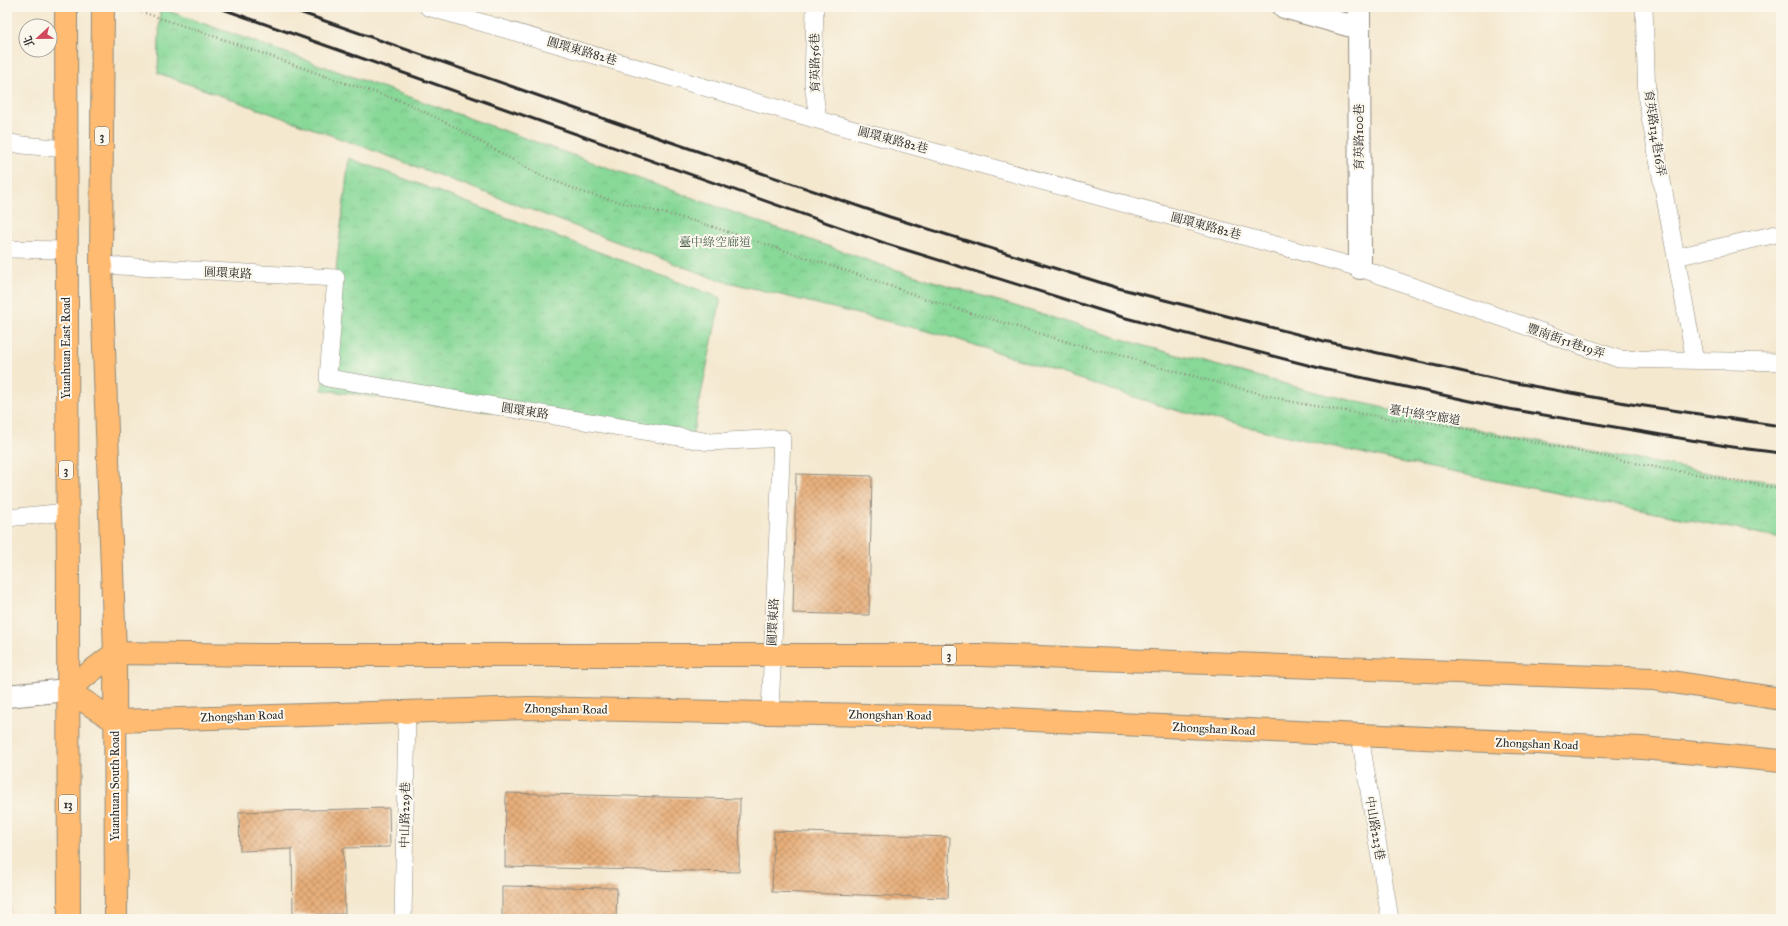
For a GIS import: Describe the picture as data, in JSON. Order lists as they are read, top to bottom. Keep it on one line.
{"streets":{"main road":["3","Yuanhuan East Road","Zhongshan Road","Yuanhuan South Road","13"],"street":["育英路100巷"],"lane":["圓環東路82巷","育英路56巷","育英路134巷16弄","圓環東路","豐南街51巷19弄","中山路229巷","中山路223巷"],"path":["臺中綠空廊道"]},"crossings":[["圓環東路82巷","育英路56巷"],["圓環東路82巷","育英路100巷"],["圓環東路82巷","豐南街51巷19弄"],["育英路134巷16弄","豐南街51巷19弄"],["3","圓環東路"],["3","Yuanhuan South Road"],["育英路100巷","豐南街51巷19弄"],["圓環東路","Zhongshan Road"],["Yuanhuan East Road","13"],["Zhongshan Road","Yuanhuan South Road"],["Zhongshan Road","中山路229巷"],["Zhongshan Road","中山路223巷"]],"parks":["臺中綠空廊道"],"north":"left"}
